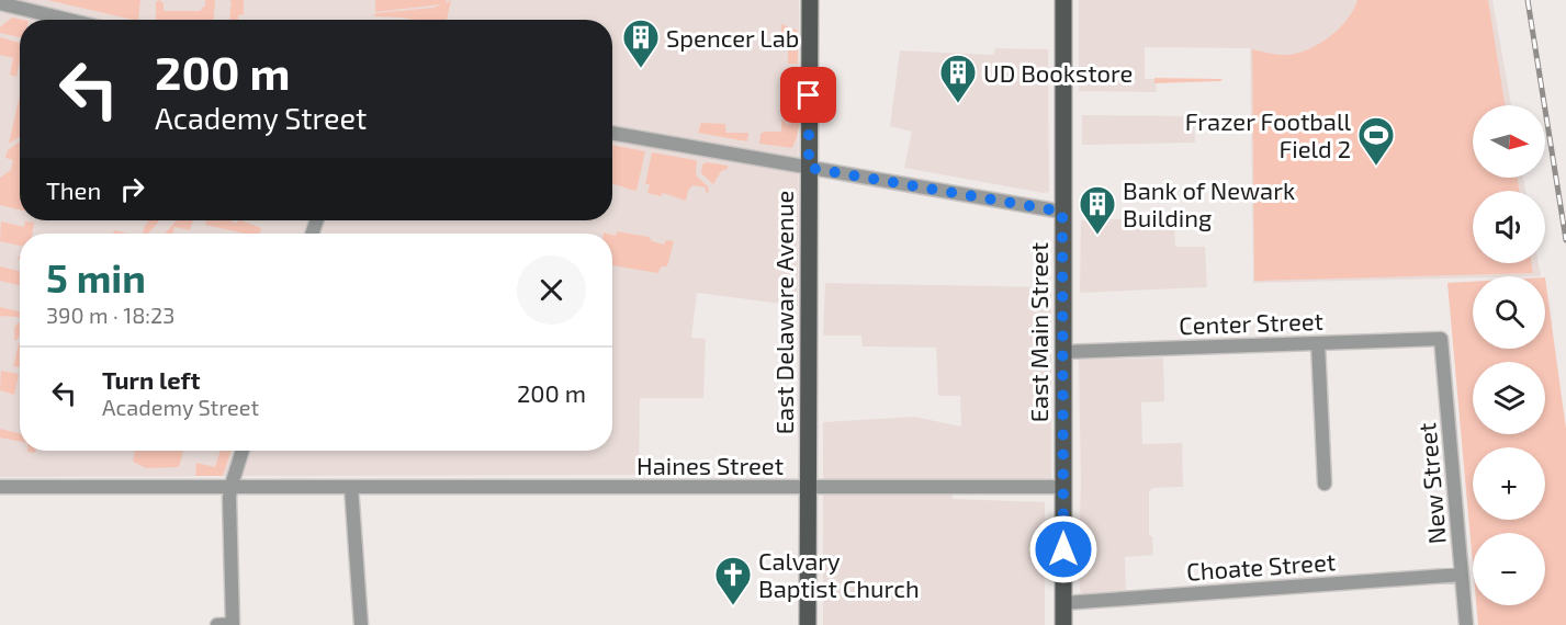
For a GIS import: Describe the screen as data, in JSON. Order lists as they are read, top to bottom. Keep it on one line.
{"streets":{"main road":["East Delaware Avenue","East Main Street"],"street":["Center Street","Haines Street","New Street","Choate Street"]},"crossings":[["East Delaware Avenue","Haines Street"],["Center Street","East Main Street"],["Center Street","New Street"],["East Main Street","Haines Street"],["East Main Street","Choate Street"],["New Street","Choate Street"]],"places":{"building":["Spencer Lab","UD Bookstore","Bank of Newark Building"],"sports":["Frazer Football Field 2"],"church":["Calvary Baptist Church"]},"north":"right","page":{"turn":["200 m","Academy Street"],"map_buttons":["+","−"],"then":"Then","heading":["5 min","390 m · 18:23"],"list":[{"name":"Turn left","note":"Academy Street","value":"200 m"}]}}
